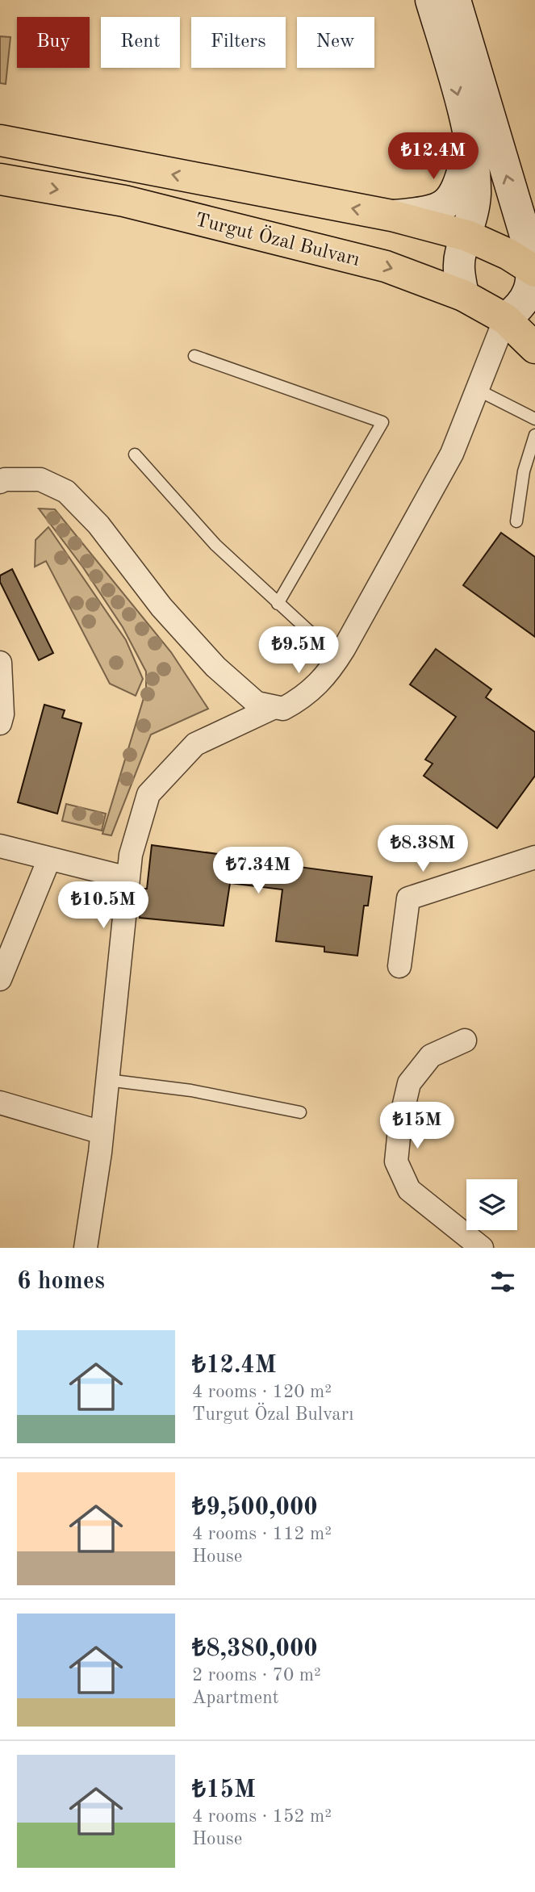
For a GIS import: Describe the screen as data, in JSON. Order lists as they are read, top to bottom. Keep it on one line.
{"streets":{"highway":["Turgut Özal Bulvarı"]},"page":{"chip":["Buy","Rent","Filters","New"],"price":["₺12.4M","₺9.5M","₺8.38M","₺7.34M","₺10.5M","₺15M"],"heading":"6 homes","list":[{"name":"₺12.4M","note":"4 rooms · 120 m² · Turgut Özal Bulvarı"},{"name":"₺9,500,000","note":"4 rooms · 112 m² · House"},{"name":"₺8,380,000","note":"2 rooms · 70 m² · Apartment"},{"name":"₺15M","note":"4 rooms · 152 m² · House"}]}}
